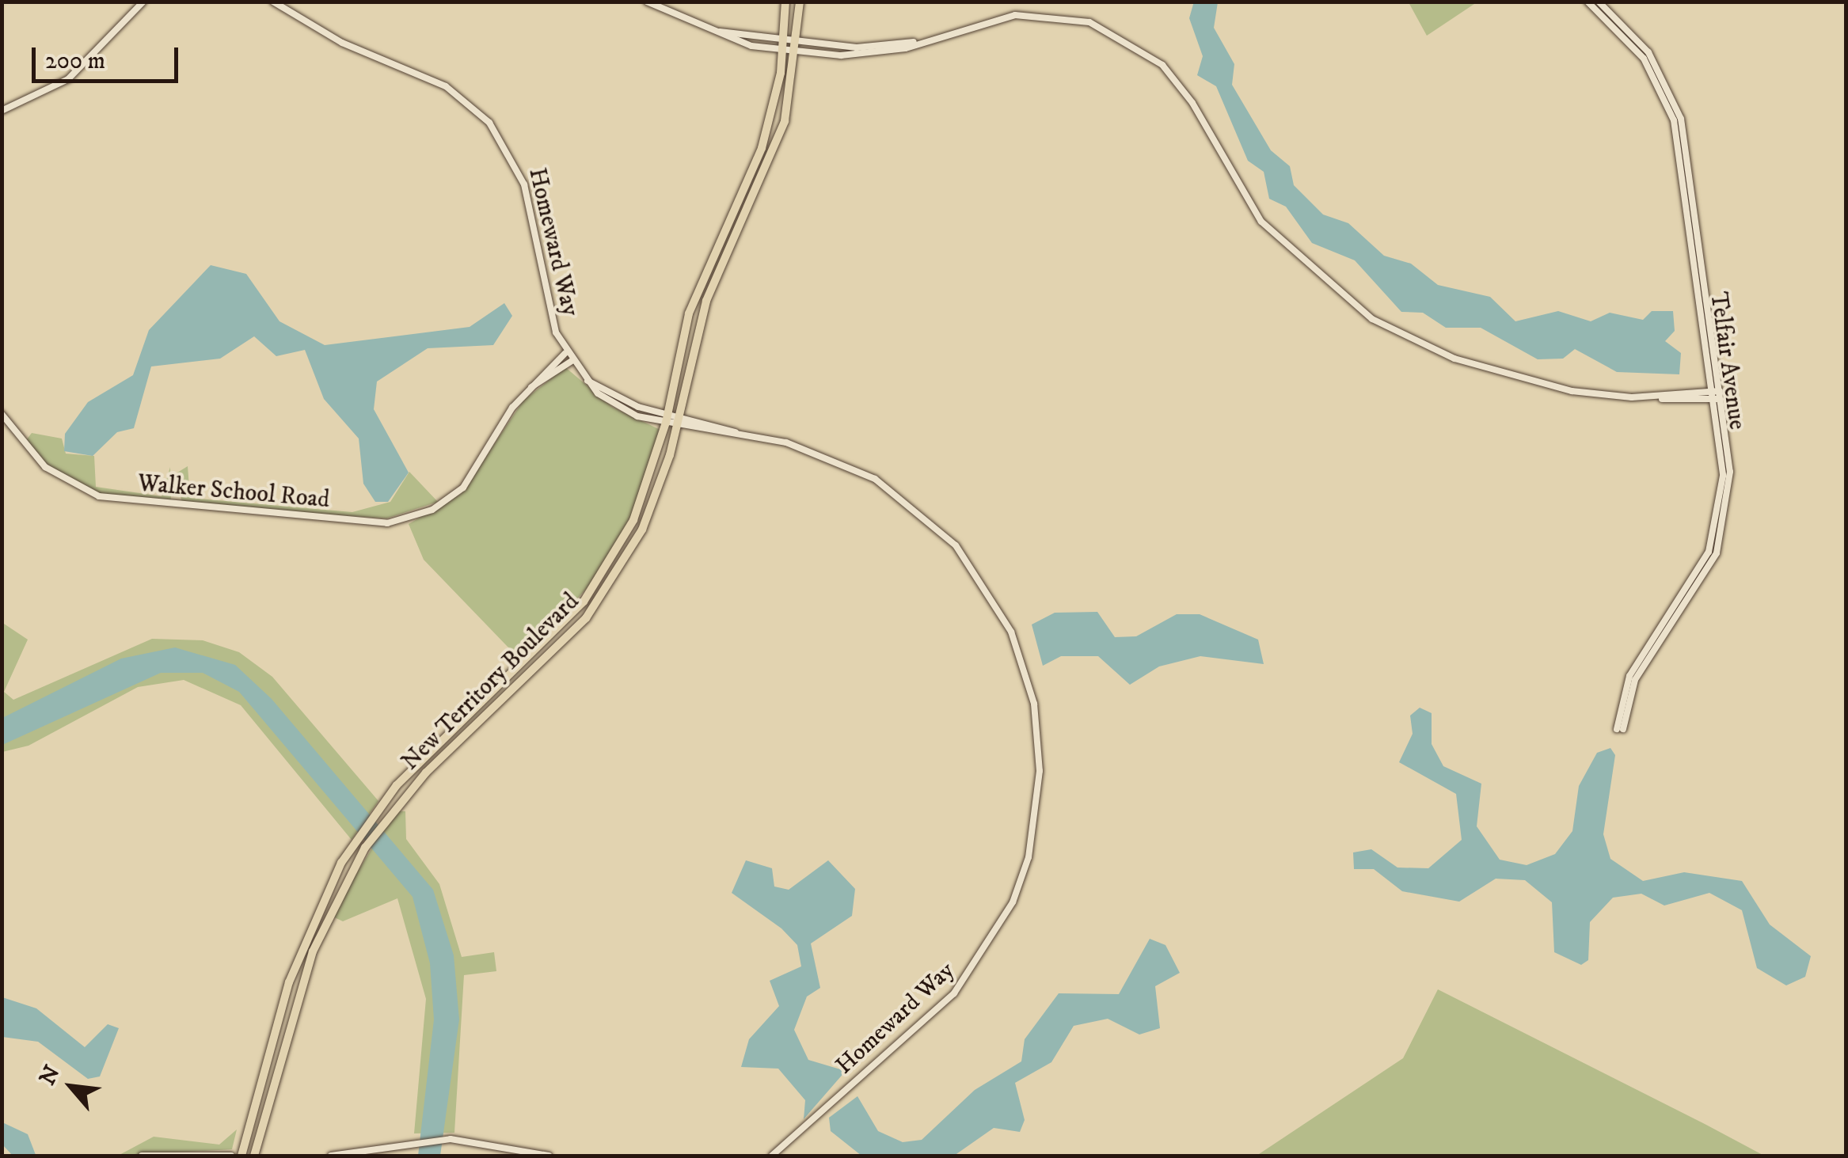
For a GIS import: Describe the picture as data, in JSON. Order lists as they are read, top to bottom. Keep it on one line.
{"streets":{"main road":["New Territory Boulevard"],"street":["Homeward Way","Telfair Avenue","Walker School Road"]},"crossings":[["Homeward Way","Walker School Road"],["Homeward Way","New Territory Boulevard"]],"scale_bar":"200 m","north":"top left"}
